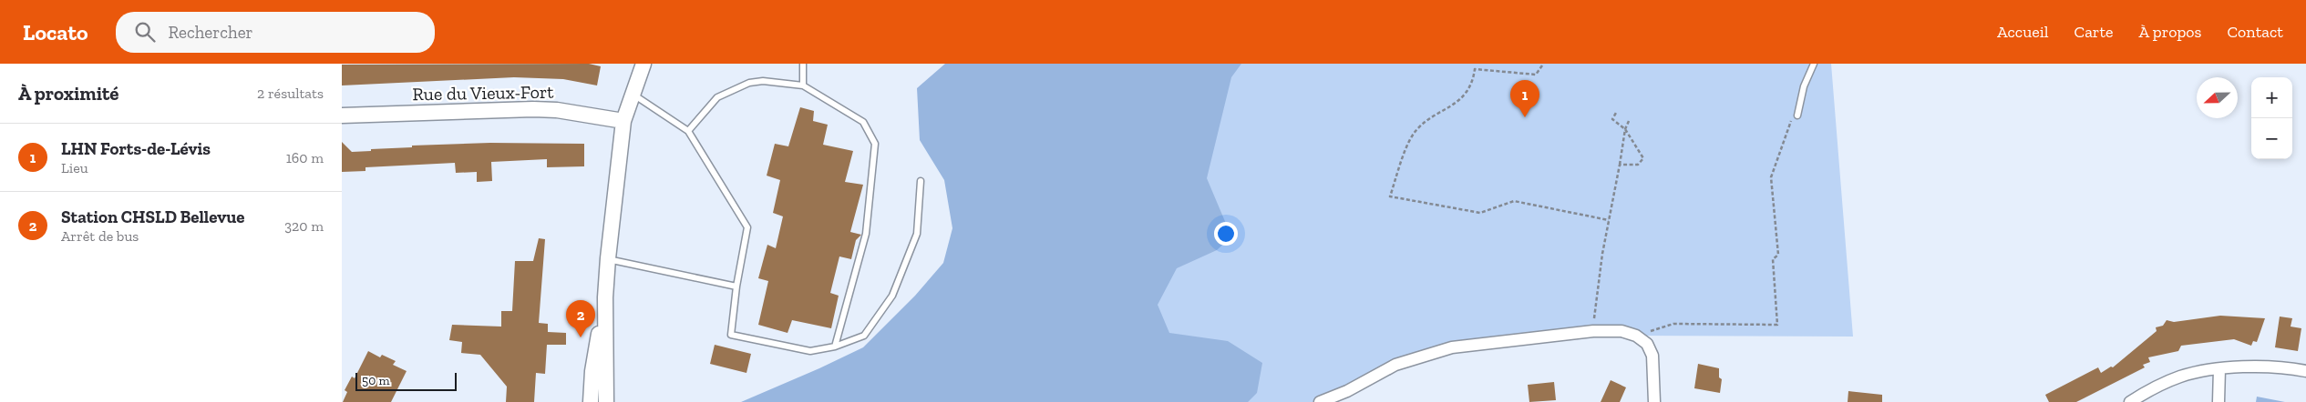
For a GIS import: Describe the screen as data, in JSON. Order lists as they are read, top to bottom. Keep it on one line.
{"streets":{"street":["Rue du Vieux-Fort"]},"scale_bar":"50 m","north":"left","page":{"header":"Locato","search":"Rechercher","nav":["Accueil","Carte","À propos","Contact"],"heading":["À proximité","2 résultats"],"map_buttons":["+","−"],"pins":["1","2"],"list":[{"mark":"1","name":"LHN Forts-de-Lévis","note":"Lieu","value":"160 m"},{"mark":"2","name":"Station CHSLD Bellevue","note":"Arrêt de bus","value":"320 m"}],"scale":"50 m"}}
